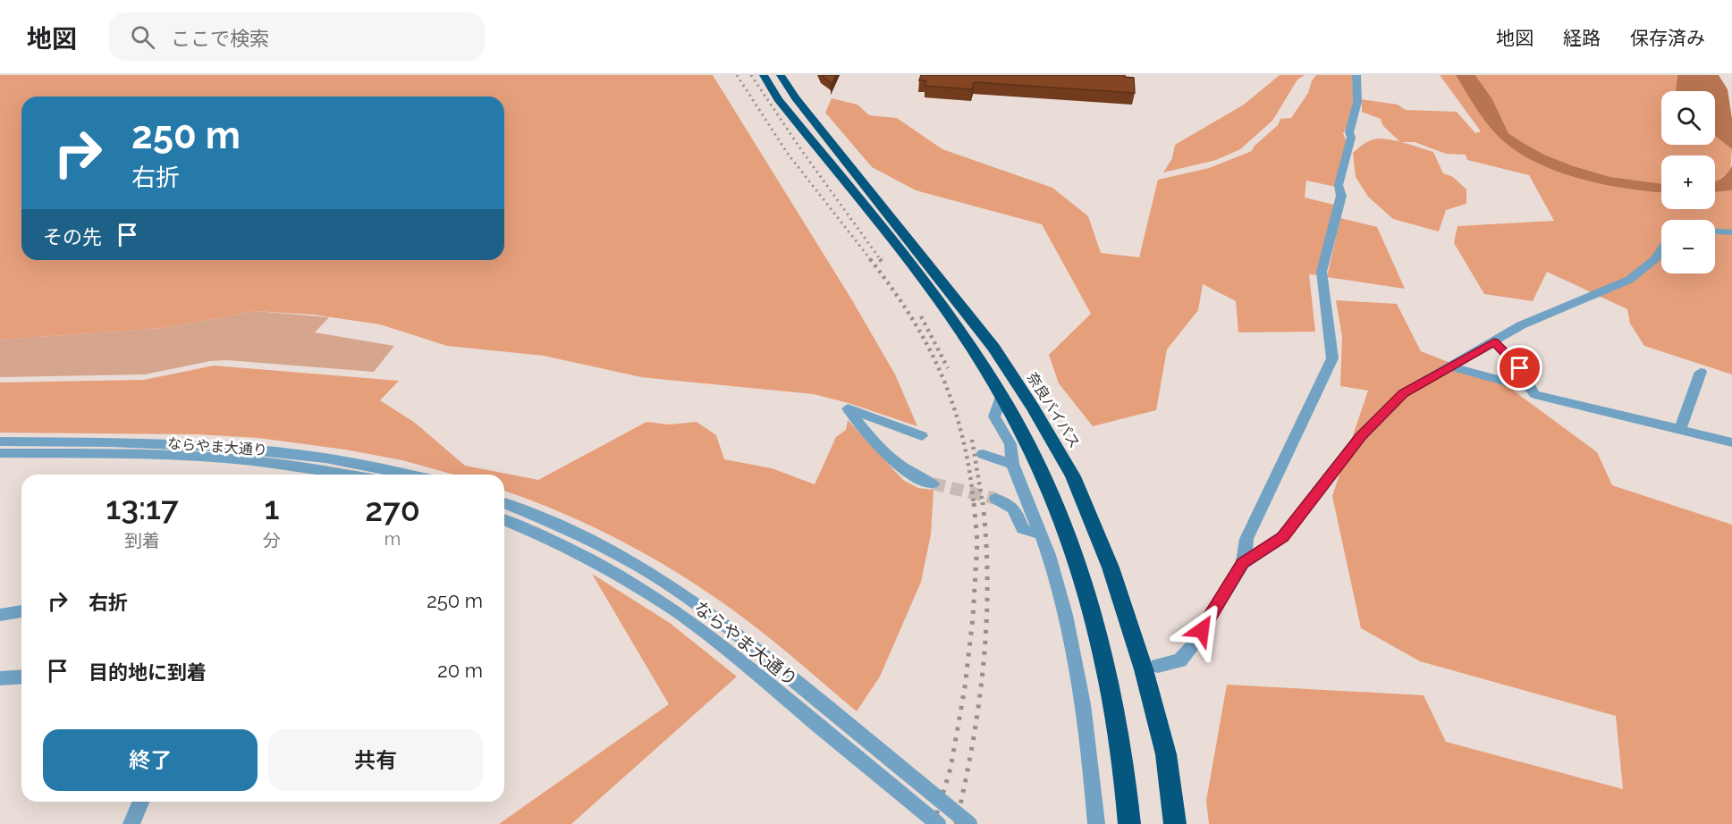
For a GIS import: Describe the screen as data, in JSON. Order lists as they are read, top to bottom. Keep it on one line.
{"streets":{"highway":["奈良バイパス"],"street":["ならやま大通り"]},"page":{"header":"地図","search":"ここで検索","nav":["地図","経路","保存済み"],"map_buttons":["+","−"],"turn":["250 m","右折"],"then":"その先","eta":["13:17","到着","1","分","270","m"],"list":[{"name":"右折","value":"250 m"},{"name":"目的地に到着","value":"20 m"}],"buttons":["終了","共有"]}}
